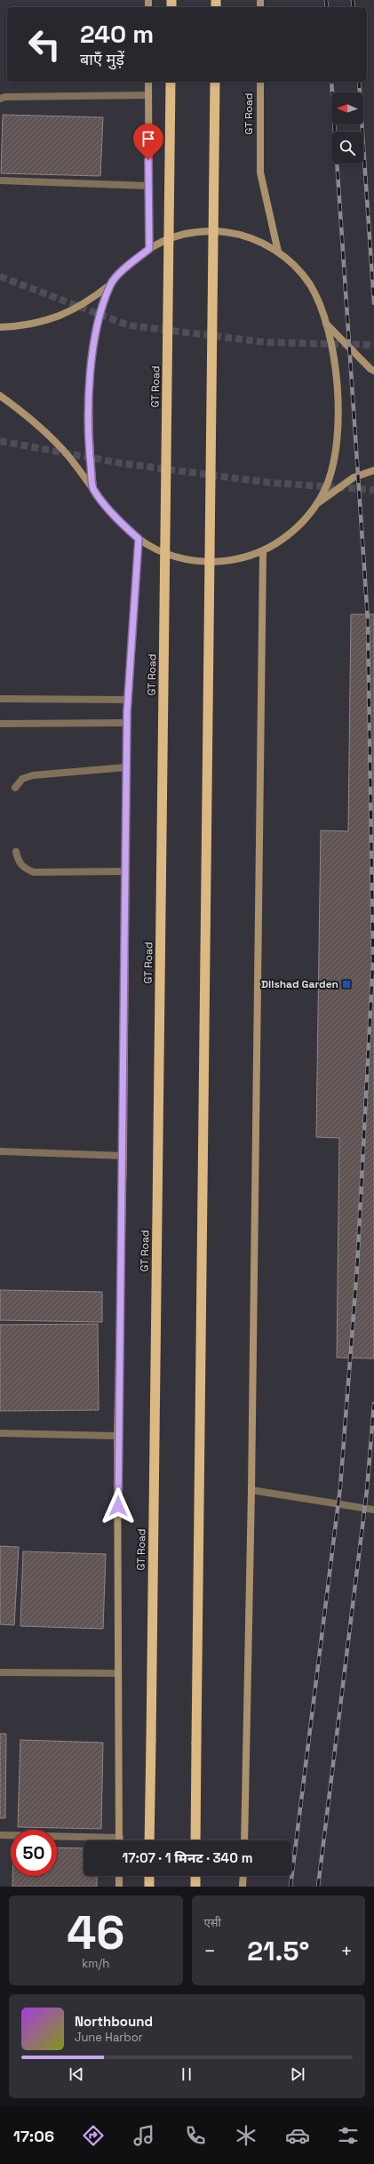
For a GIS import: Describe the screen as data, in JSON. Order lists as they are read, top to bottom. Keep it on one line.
{"streets":{"highway":["GT Road"]},"places":{"transit":["Dilshad Garden"]},"north":"left","page":{"turn":["240 m","बाएँ मुड़ें"],"limit":"50","trip":"17:07 · 1 मिनट · 340 m","tile":[["46","km/h"],"एसी"],"heat":["−","21.5°","+"],"song":["Northbound","June Harbor"],"tabs":"17:06"}}
